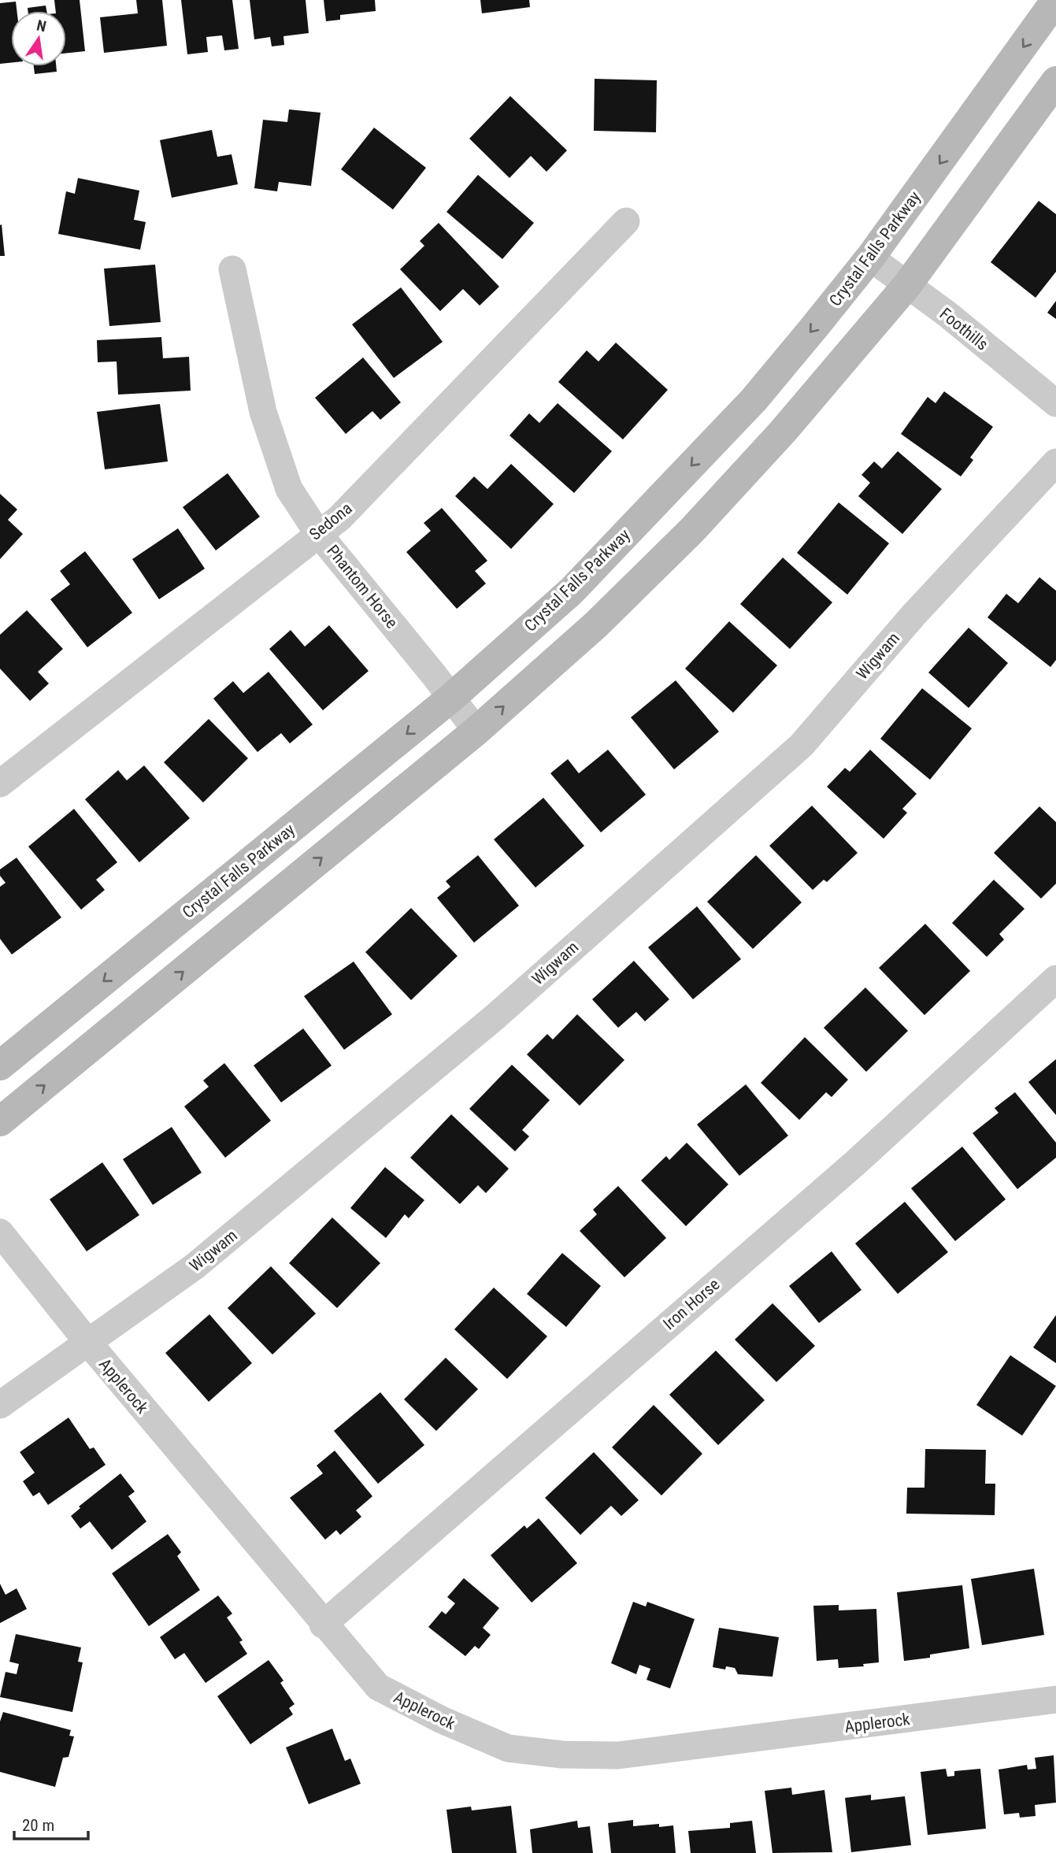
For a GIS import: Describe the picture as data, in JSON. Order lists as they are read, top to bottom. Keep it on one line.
{"streets":{"main road":["Crystal Falls Parkway"],"street":["Foothills","Sedona","Phantom Horse","Wigwam","Iron Horse","Applerock"]},"crossings":[["Crystal Falls Parkway","Foothills"],["Crystal Falls Parkway","Phantom Horse"],["Sedona","Phantom Horse"],["Wigwam","Applerock"],["Iron Horse","Applerock"]],"scale_bar":"20 m","north":"top"}
